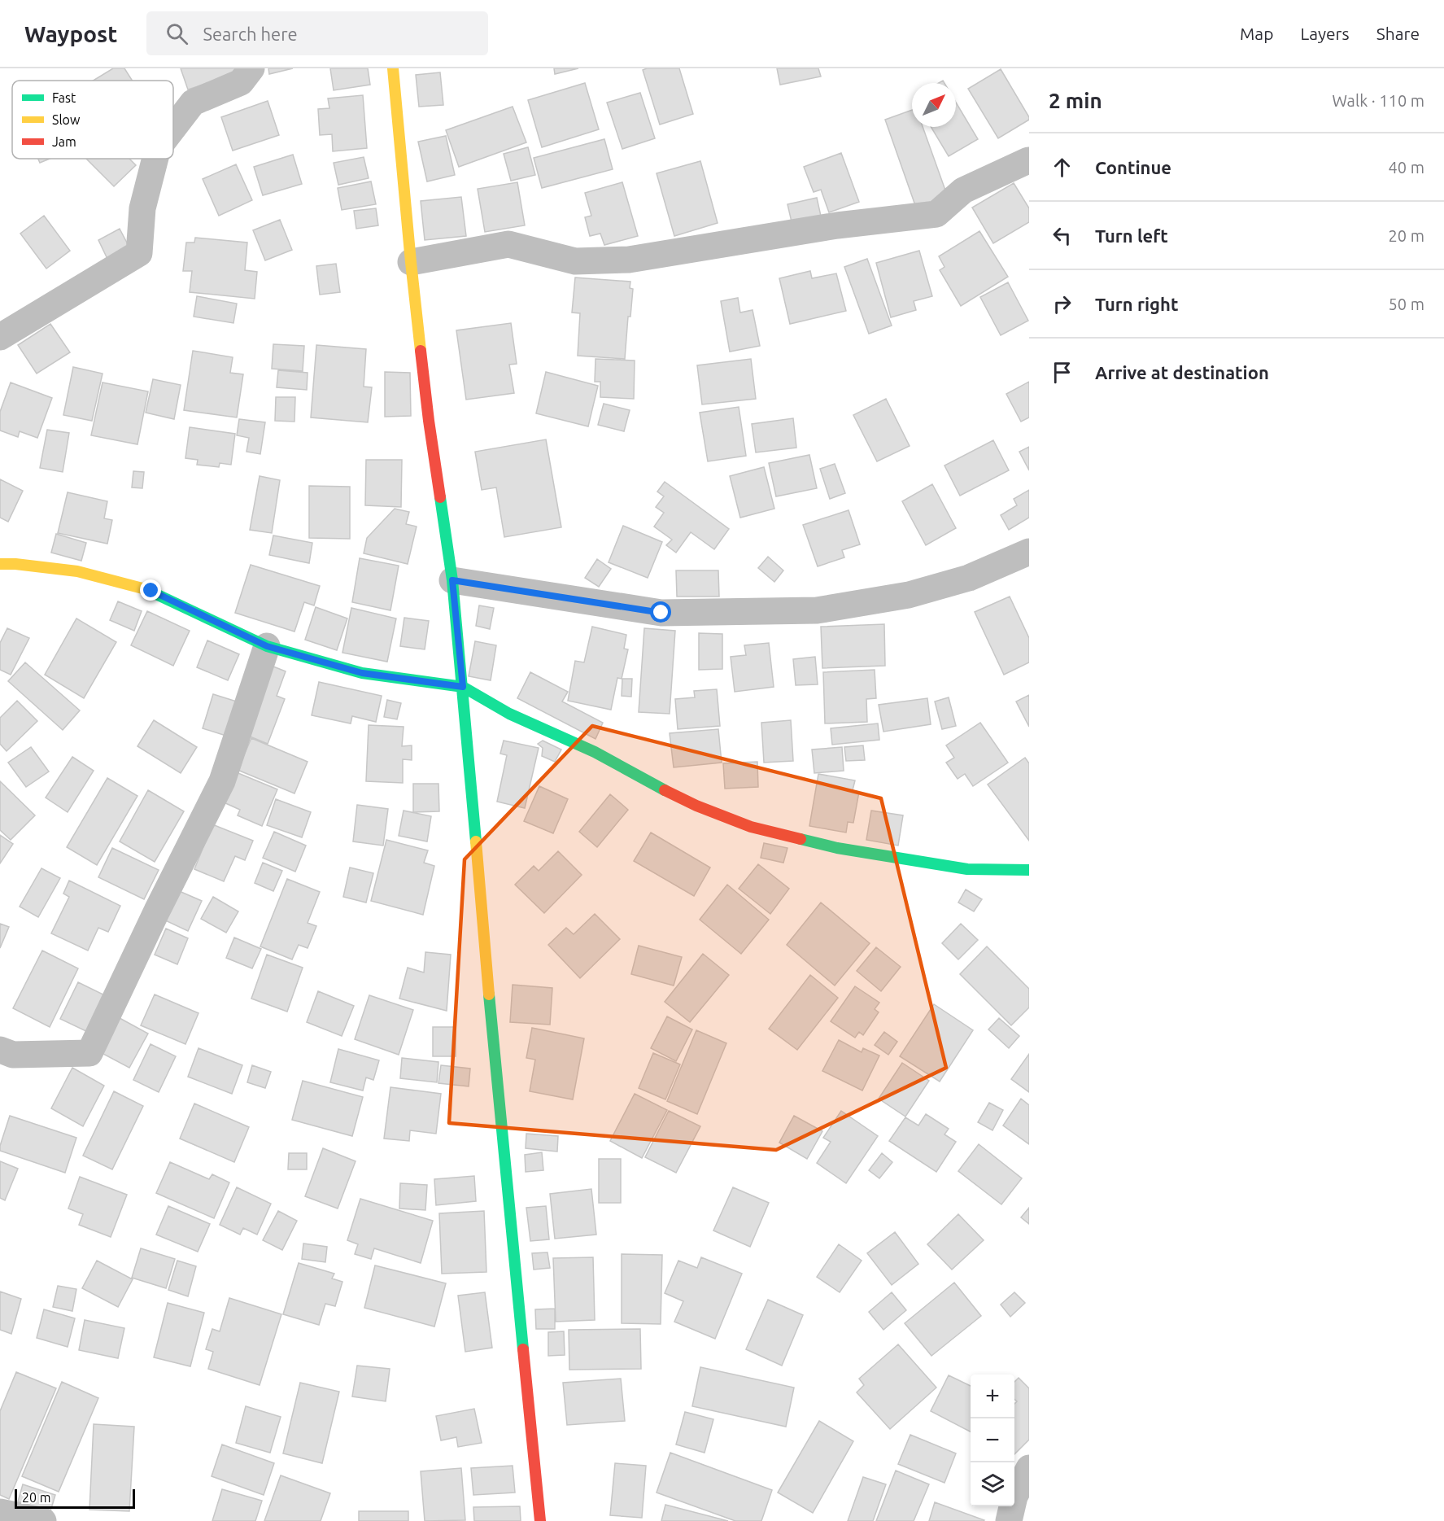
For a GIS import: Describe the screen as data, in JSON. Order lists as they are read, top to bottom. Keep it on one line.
{"legend":["Fast","Slow","Jam"],"scale_bar":"20 m","north":"top right","page":{"header":"Waypost","search":"Search here","nav":["Map","Layers","Share"],"heading":["2 min","Walk · 110 m"],"list":[["Continue","40 m"],["Turn left","20 m"],["Turn right","50 m"],"Arrive at destination"],"map_buttons":["+","−"],"scale":"20 m"}}
